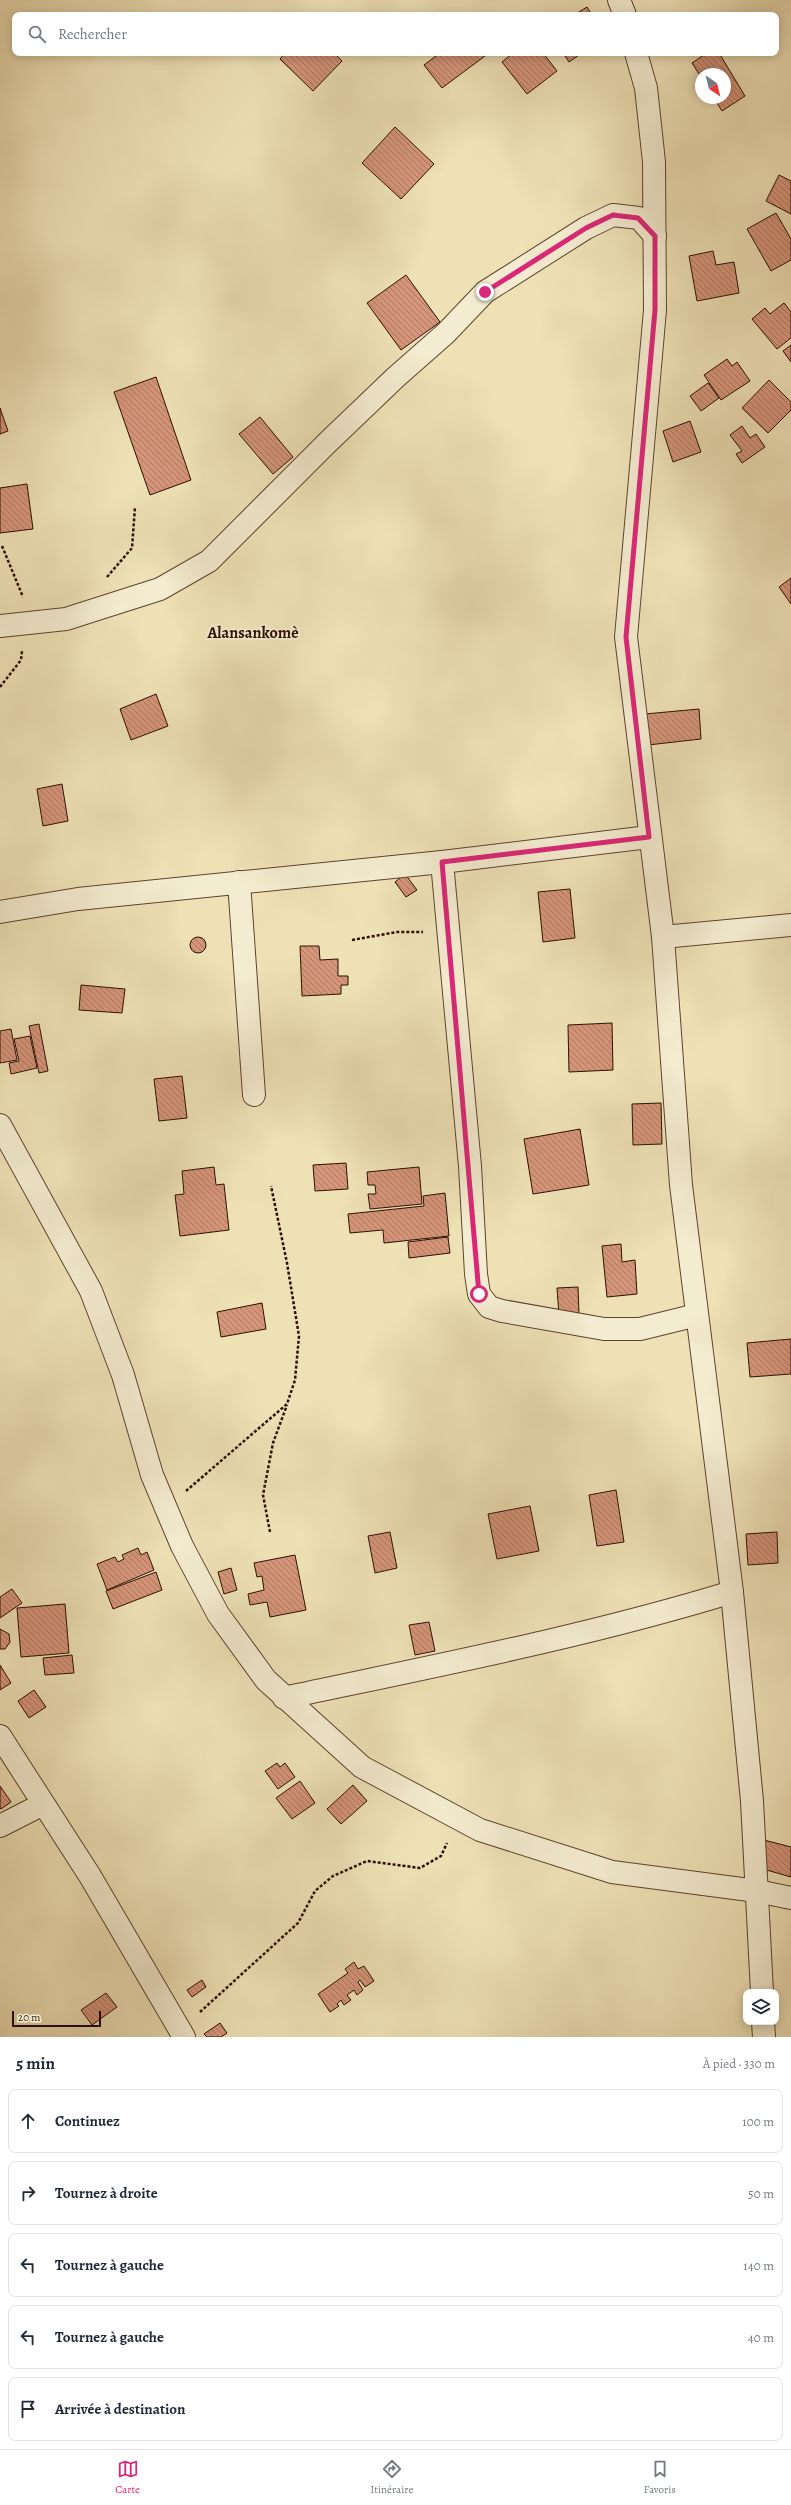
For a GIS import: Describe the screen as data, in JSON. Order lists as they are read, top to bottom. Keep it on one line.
{"districts":["Alansankomè"],"scale_bar":"20 m","north":"bottom right","page":{"search":"Rechercher","scale":"20 m","heading":["5 min","À pied · 330 m"],"list":[["Continuez","100 m"],["Tournez à droite","50 m"],["Tournez à gauche","140 m"],["Tournez à gauche","40 m"],"Arrivée à destination"],"nav":["Carte","Itinéraire","Favoris"]}}
